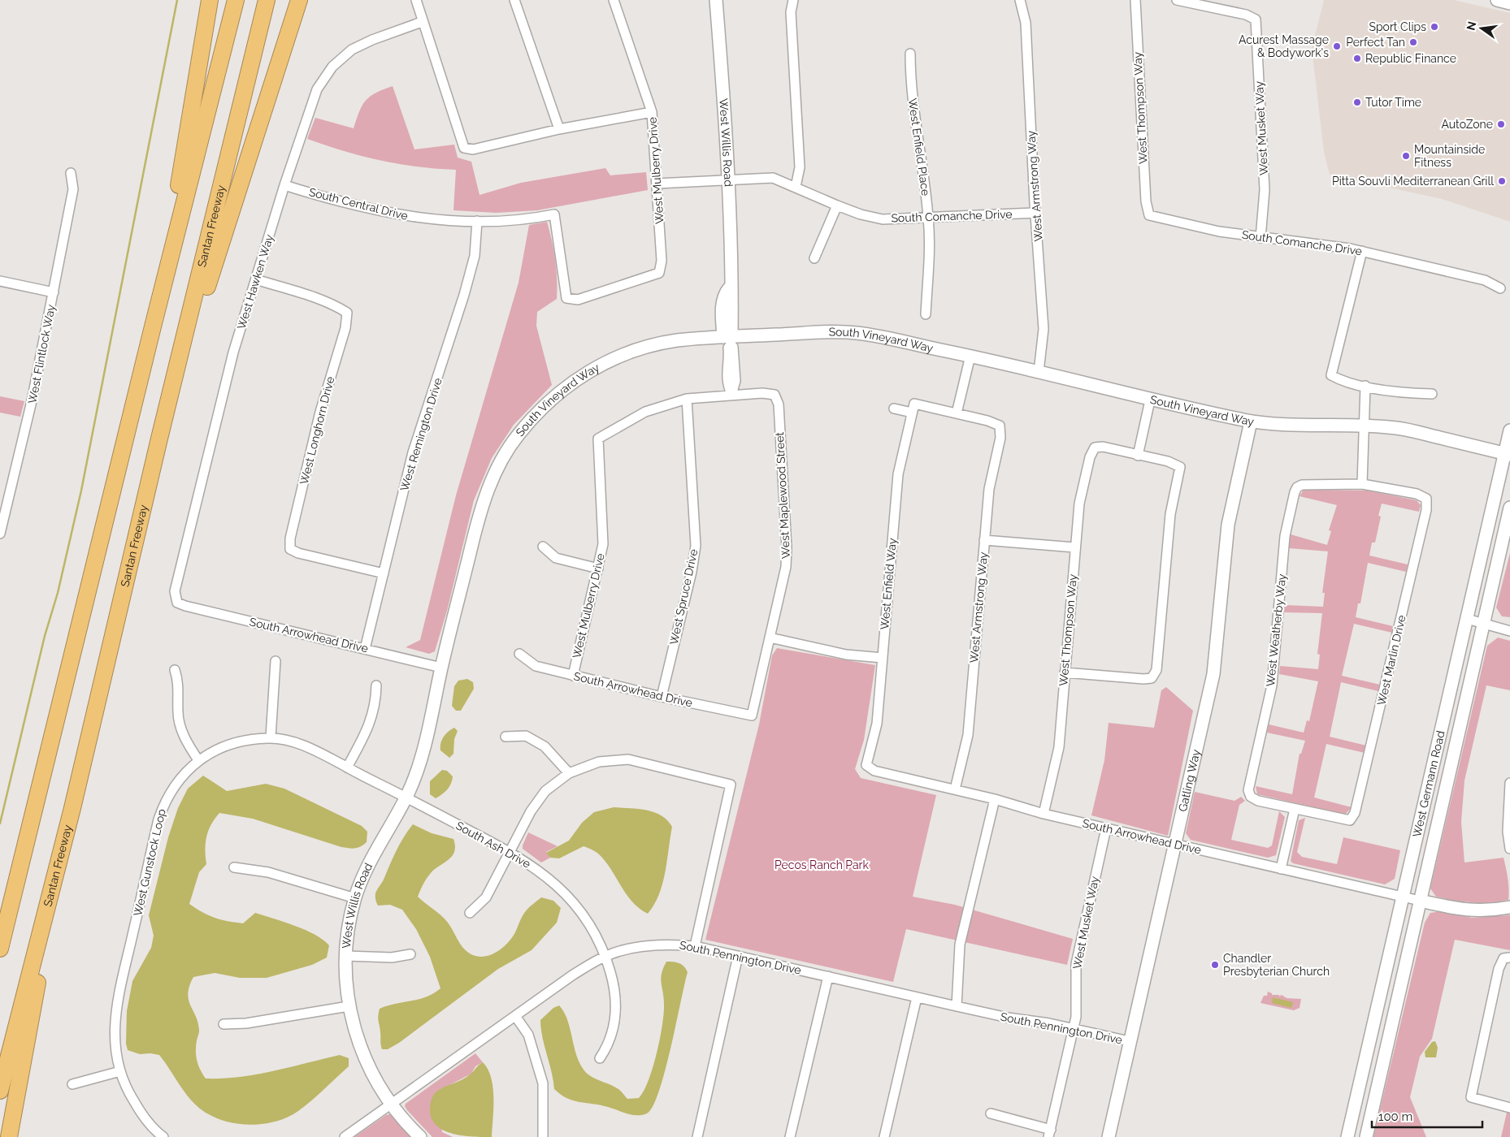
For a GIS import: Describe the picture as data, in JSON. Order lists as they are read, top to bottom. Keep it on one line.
{"streets":{"highway":["Santan Freeway"],"street":["West Thompson Way","West Musket Way","West Willis Road","West Enfield Place","West Mulberry Drive","West Armstrong Way","South Central Drive","South Comanche Drive","West Hawken Way","South Vineyard Way","West Flintlock Way","West Longhorn Drive","West Remington Drive","West Maplewood Street","West Enfield Way","West Spruce Drive","West Weatherby Way","South Arrowhead Drive","West Marlin Drive","Gatling Way","West Germann Road","South Ash Drive","West Gunstock Loop","South Pennington Drive"]},"crossings":[["West Thompson Way","South Comanche Drive"],["West Thompson Way","South Arrowhead Drive"],["West Musket Way","South Comanche Drive"],["West Musket Way","South Arrowhead Drive"],["West Musket Way","South Pennington Drive"],["West Willis Road","South Comanche Drive"],["West Willis Road","South Vineyard Way"],["West Willis Road","West Maplewood Street"],["West Willis Road","South Arrowhead Drive"],["West Willis Road","South Ash Drive"],["West Willis Road","West Gunstock Loop"],["West Willis Road","South Pennington Drive"],["West Enfield Place","South Comanche Drive"],["West Mulberry Drive","South Central Drive"],["West Mulberry Drive","South Comanche Drive"],["West Mulberry Drive","West Spruce Drive"],["West Mulberry Drive","South Arrowhead Drive"],["West Armstrong Way","South Comanche Drive"],["West Armstrong Way","South Vineyard Way"],["West Armstrong Way","South Arrowhead Drive"],["South Central Drive","West Hawken Way"],["South Central Drive","West Remington Drive"],["West Hawken Way","West Longhorn Drive"],["West Hawken Way","South Arrowhead Drive"],["South Vineyard Way","South Arrowhead Drive"],["South Vineyard Way","Gatling Way"],["South Vineyard Way","West Germann Road"],["West Longhorn Drive","West Remington Drive"],["West Remington Drive","South Arrowhead Drive"],["West Maplewood Street","South Arrowhead Drive"],["West Enfield Way","South Arrowhead Drive"],["West Spruce Drive","South Arrowhead Drive"],["West Weatherby Way","West Marlin Drive"],["South Arrowhead Drive","Gatling Way"],["South Arrowhead Drive","West Germann Road"],["Gatling Way","South Pennington Drive"],["South Ash Drive","West Gunstock Loop"],["South Ash Drive","South Pennington Drive"]],"parks":["Pecos Ranch Park"],"places":["Sport Clips","Perfect Tan","Acurest Massage & Bodywork's","Republic Finance","Tutor Time","AutoZone","Mountainside Fitness","Pitta Souvli Mediterranean Grill","Chandler Presbyterian Church"],"scale_bar":"100 m","north":"left"}
